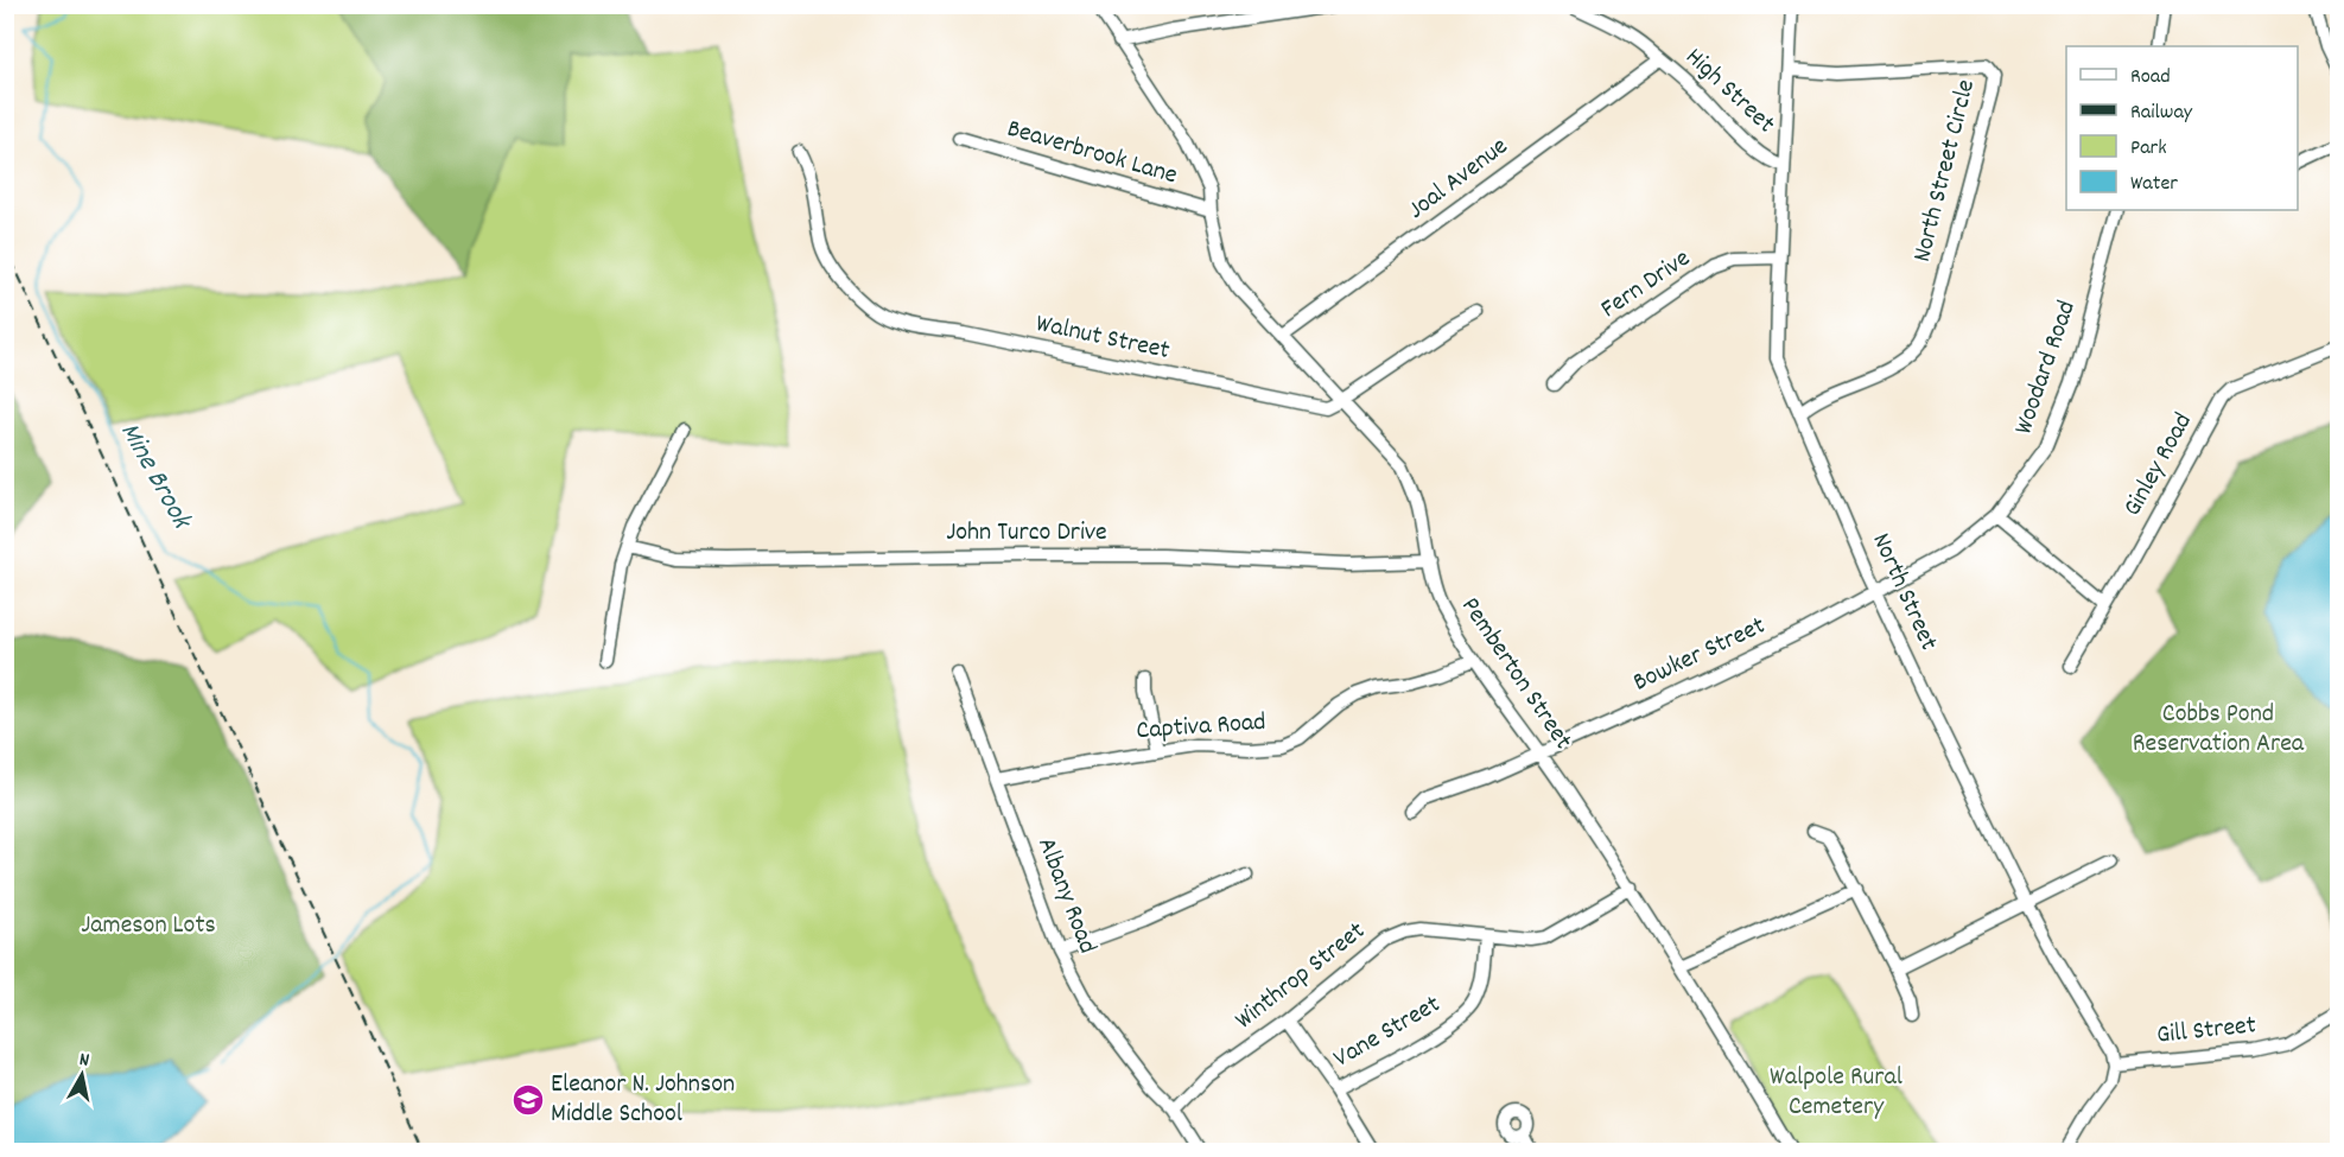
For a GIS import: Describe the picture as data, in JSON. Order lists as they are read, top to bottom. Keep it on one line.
{"streets":{"street":["High Street","Beaverbrook Lane","North Street Circle","Joal Avenue","Fern Drive","Walnut Street","Woodard Road","Ginley Road","John Turco Drive","North Street","Bowker Street","Pemberton Street","Captiva Road","Albany Road","Winthrop Street","Gill Street","Vane Street"]},"crossings":[["High Street","Joal Avenue"],["High Street","North Street"],["Beaverbrook Lane","Pemberton Street"],["North Street Circle","North Street"],["Joal Avenue","Pemberton Street"],["Fern Drive","North Street"],["Walnut Street","Pemberton Street"],["Woodard Road","North Street"],["Woodard Road","Bowker Street"],["John Turco Drive","Pemberton Street"],["North Street","Bowker Street"],["North Street","Gill Street"],["Bowker Street","Pemberton Street"],["Pemberton Street","Captiva Road"],["Pemberton Street","Winthrop Street"],["Captiva Road","Albany Road"],["Albany Road","Winthrop Street"],["Winthrop Street","Vane Street"]],"water":["Mine Brook"],"parks":["Cobbs Pond Reservation Area","Jameson Lots","Walpole Rural Cemetery"],"places":{"school or university":["Eleanor N. Johnson Middle School"]},"legend":["Road","Railway","Park","Water"],"north":"top"}
